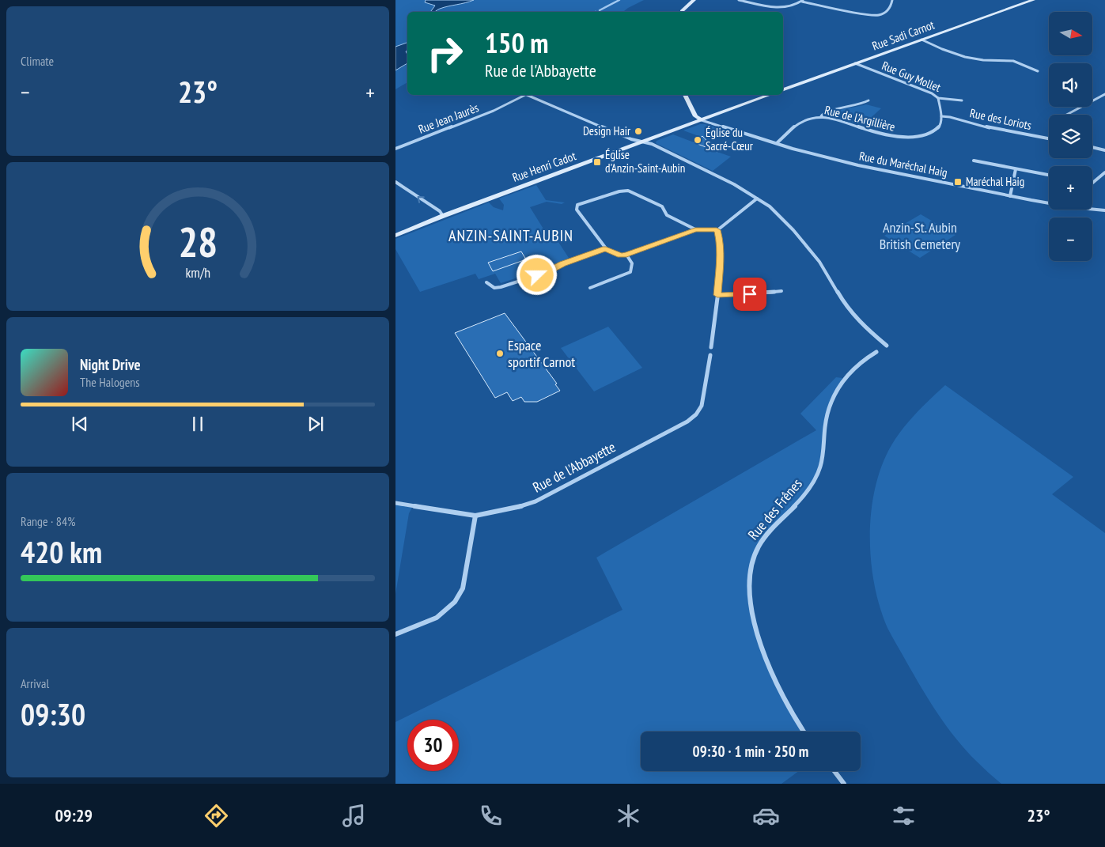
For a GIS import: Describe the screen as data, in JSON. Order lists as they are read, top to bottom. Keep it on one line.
{"streets":{"main road":["Rue Sadi Carnot","Rue Henri Cadot"],"street":["Rue Guy Mollet","Rue Jean Jaurès","Rue de l'Argillière","Rue des Loriots","Rue du Maréchal Haig","Rue de l'Abbayette","Rue des Frênes"]},"crossings":[["Rue Sadi Carnot","Rue Guy Mollet"],["Rue de l'Argillière","Rue des Loriots"],["Rue de l'Argillière","Rue du Maréchal Haig"],["Rue du Maréchal Haig","Rue Henri Cadot"]],"districts":["ANZIN-SAINT-AUBIN"],"parks":["Anzin-St. Aubin British Cemetery"],"places":{"other":["Design Hair","Église du Sacré-Cœur","Espace sportif Carnot"],"transit":["Église d'Anzin-Saint-Aubin","Maréchal Haig"]},"north":"right","page":{"tile":["Climate",["Range · 84%","420 km"],["Arrival","09:30"]],"map_buttons":["+","−"],"turn":["150 m","Rue de l'Abbayette"],"heat":["−","23°","+"],"song":["Night Drive","The Halogens"],"limit":"30","trip":"09:30 · 1 min · 250 m","tabs":["09:29","23°"],"gauge":["28","km/h"]}}
